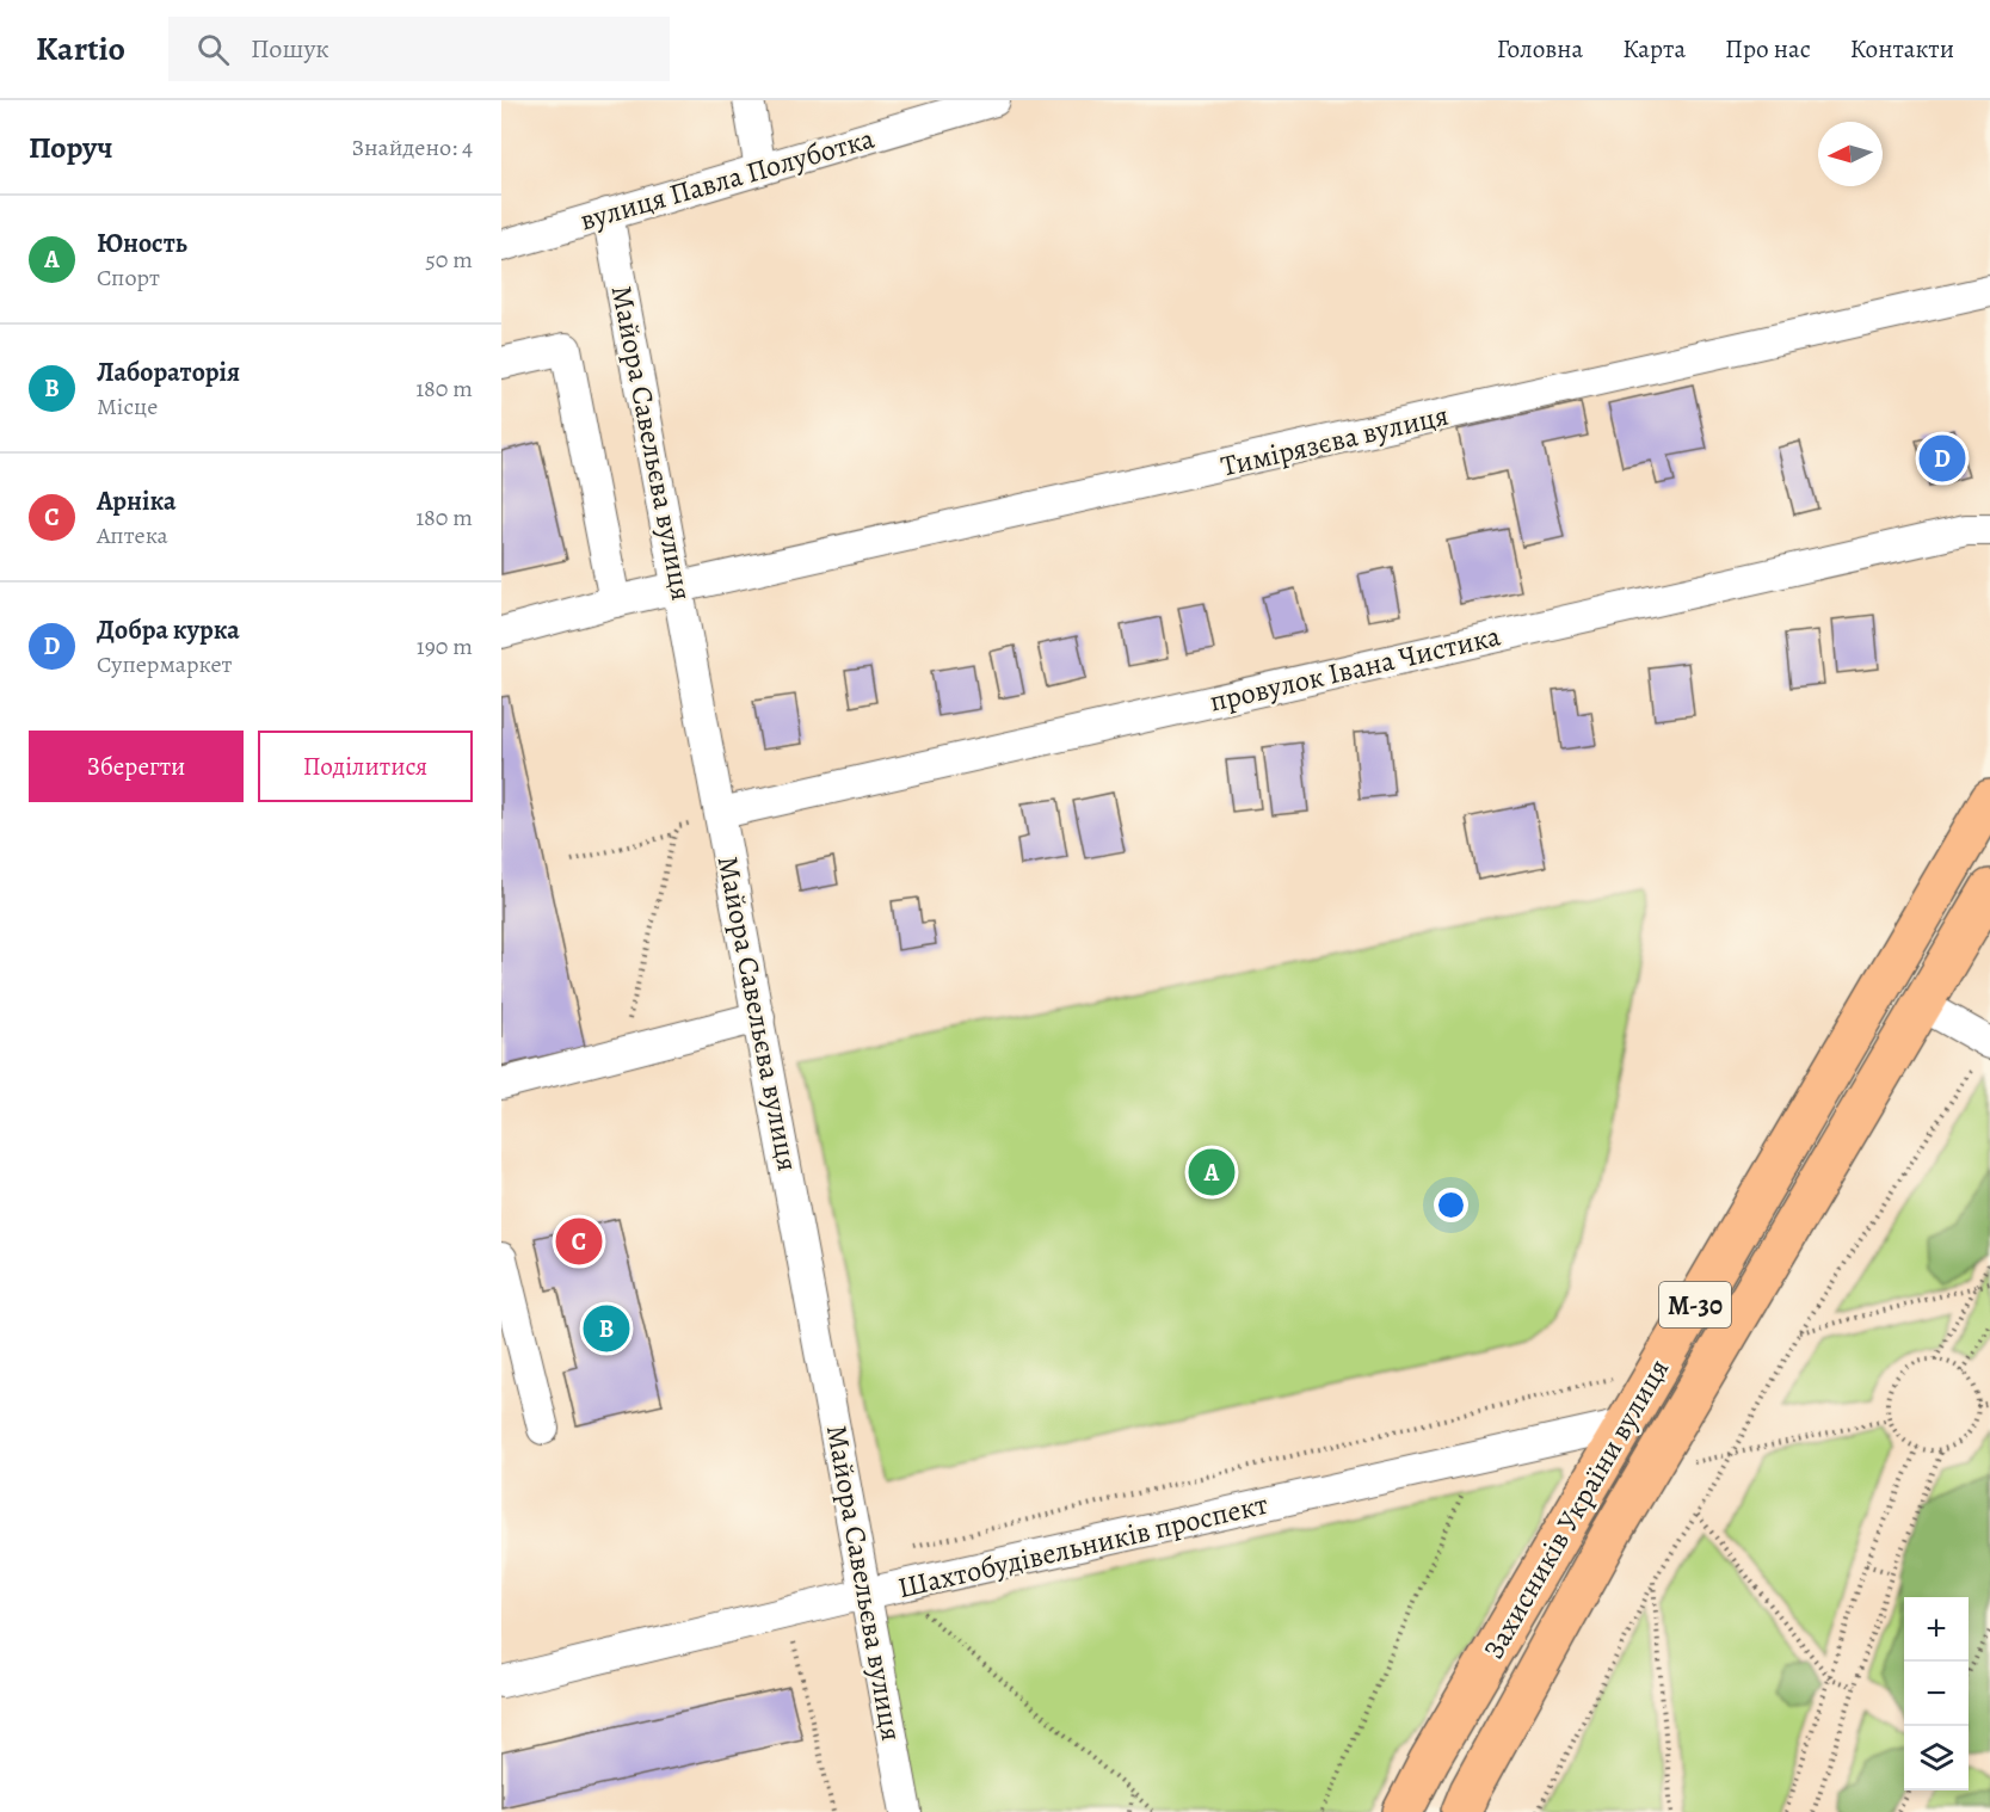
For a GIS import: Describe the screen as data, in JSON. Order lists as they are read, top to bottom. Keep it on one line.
{"streets":{"highway":["М-30","Захисників України вулиця"],"street":["вулиця Павла Полуботка","Тимірязєва вулиця","Майора Савельєва вулиця","провулок Івана Чистика","Шахтобудівельників проспект"]},"crossings":[["вулиця Павла Полуботка","Майора Савельєва вулиця"],["Тимірязєва вулиця","Майора Савельєва вулиця"],["Майора Савельєва вулиця","провулок Івана Чистика"],["Майора Савельєва вулиця","Шахтобудівельників проспект"],["Захисників України вулиця","Шахтобудівельників проспект"]],"north":"left","page":{"header":"Kartio","search":"Пошук","nav":["Головна","Карта","Про нас","Контакти"],"heading":["Поруч","Знайдено: 4"],"list":[{"mark":"A","name":"Юность","note":"Спорт","value":"50 m"},{"mark":"B","name":"Лабораторія","note":"Місце","value":"180 m"},{"mark":"C","name":"Арніка","note":"Аптека","value":"180 m"},{"mark":"D","name":"Добра курка","note":"Супермаркет","value":"190 m"}],"pins":["D","A","C","B"],"buttons":["Зберегти","Поділитися"],"map_buttons":["+","−"]}}
